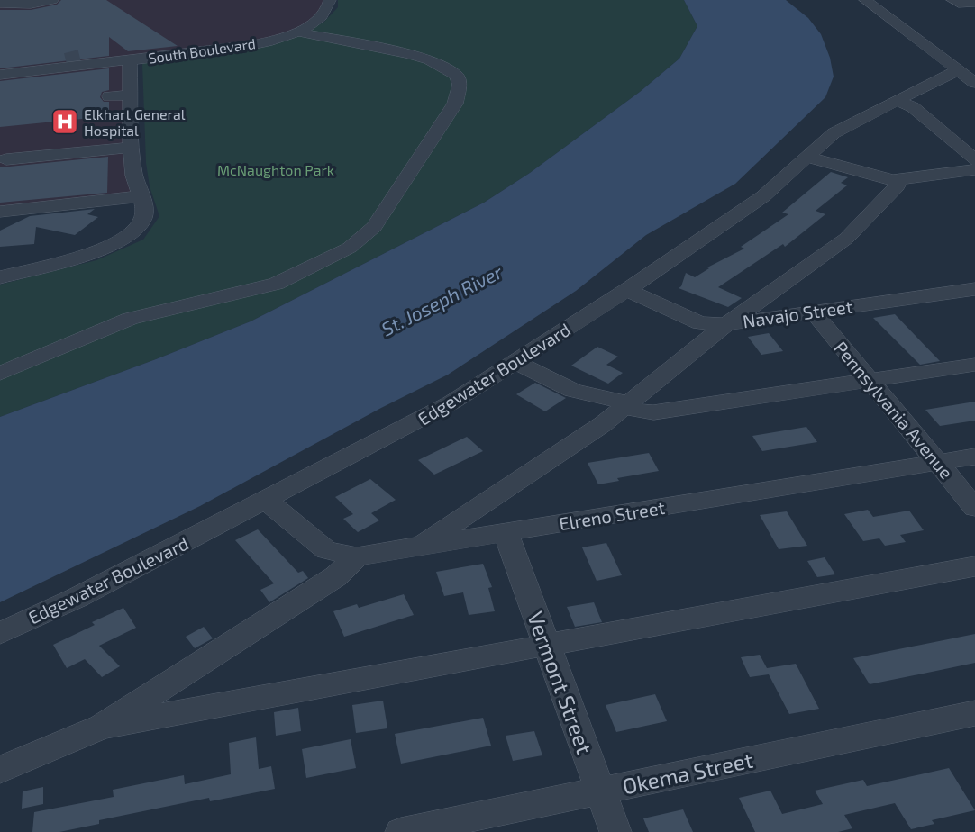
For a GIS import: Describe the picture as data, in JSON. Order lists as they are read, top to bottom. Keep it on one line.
{"streets":{"street":["South Boulevard","Navajo Street","Edgewater Boulevard","Pennsylvania Avenue","Elreno Street","Vermont Street","Okema Street"]},"crossings":[["Navajo Street","Edgewater Boulevard"],["Navajo Street","Pennsylvania Avenue"],["Edgewater Boulevard","Elreno Street"],["Pennsylvania Avenue","Elreno Street"],["Elreno Street","Vermont Street"],["Vermont Street","Okema Street"]],"water":["St. Joseph River"],"parks":["McNaughton Park"],"places":{"hospital":["Elkhart General Hospital"]}}
